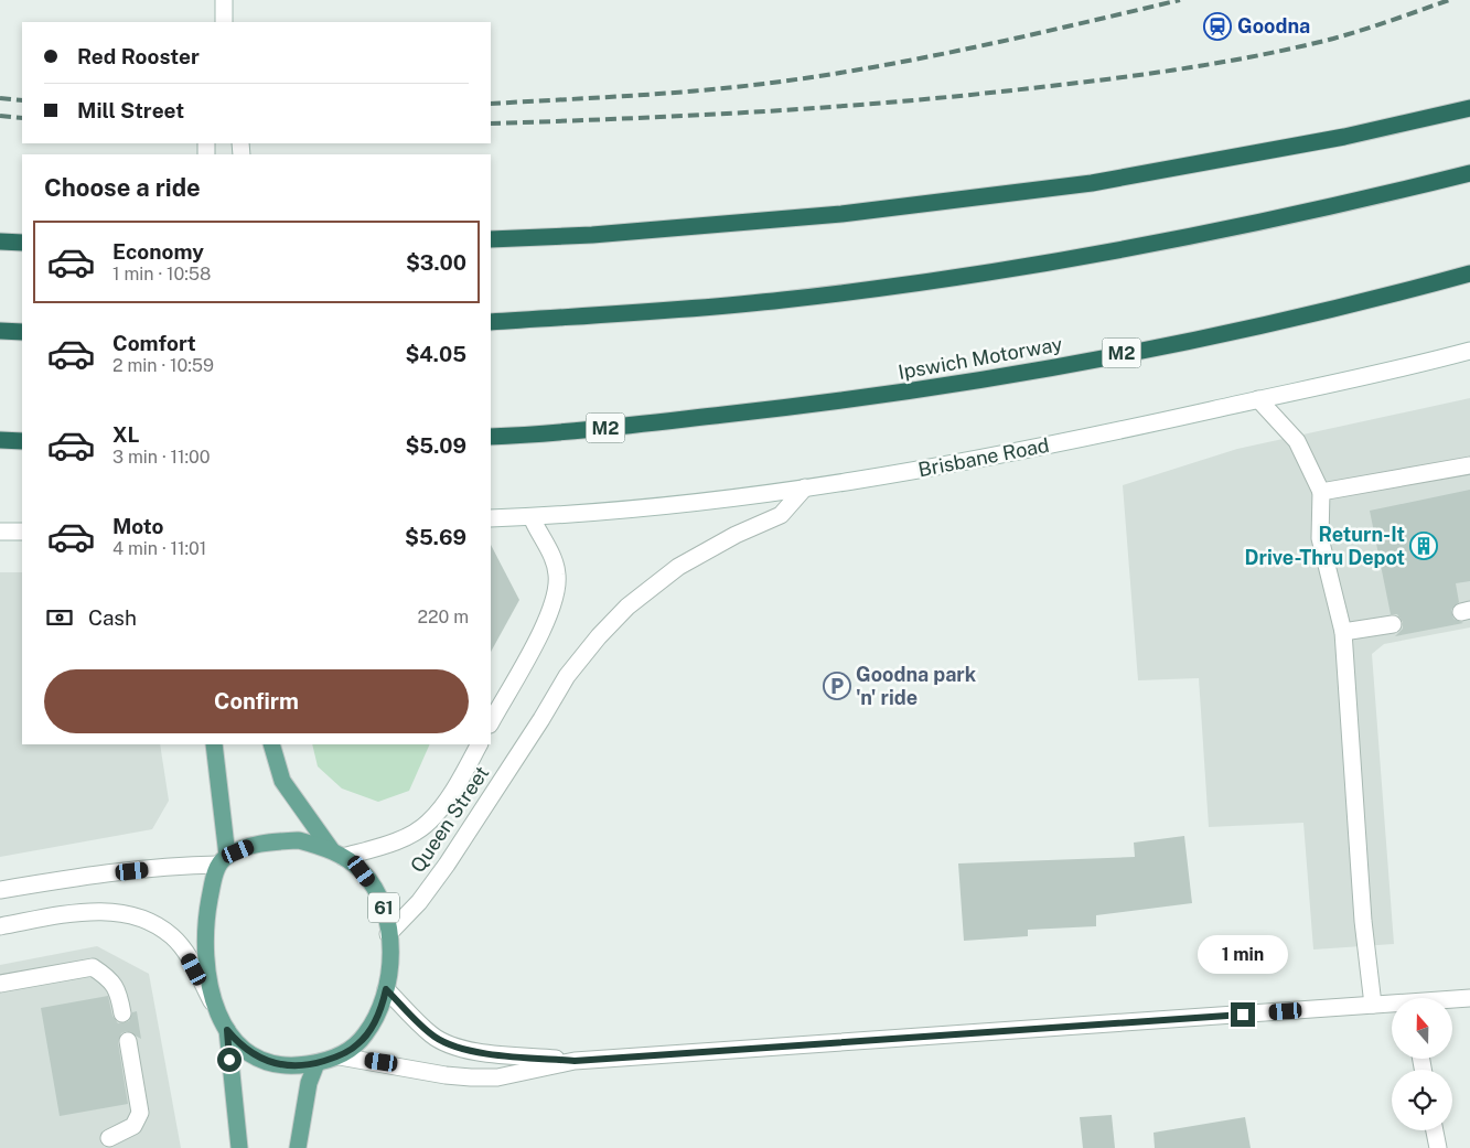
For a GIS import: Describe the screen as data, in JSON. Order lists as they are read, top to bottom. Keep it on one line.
{"streets":{"highway":["M2","Ipswich Motorway"],"main road":["61"],"street":["Brisbane Road","Queen Street"]},"crossings":[["Brisbane Road","Queen Street"],["Queen Street","61"]],"places":{"station":["Goodna"],"building":["Return-It Drive-Thru Depot"],"parking":["Goodna park 'n' ride"]},"north":"top","page":{"banner":["Red Rooster","Mill Street"],"heading":"Choose a ride","list":[{"name":"Economy","note":"1 min · 10:58","value":"$3.00"},{"name":"Comfort","note":"2 min · 10:59","value":"$4.05"},{"name":"XL","note":"3 min · 11:00","value":"$5.09"},{"name":"Moto","note":"4 min · 11:01","value":"$5.69"}],"pay":["Cash","220 m"],"buttons":"Confirm","bubble":"1 min"}}
